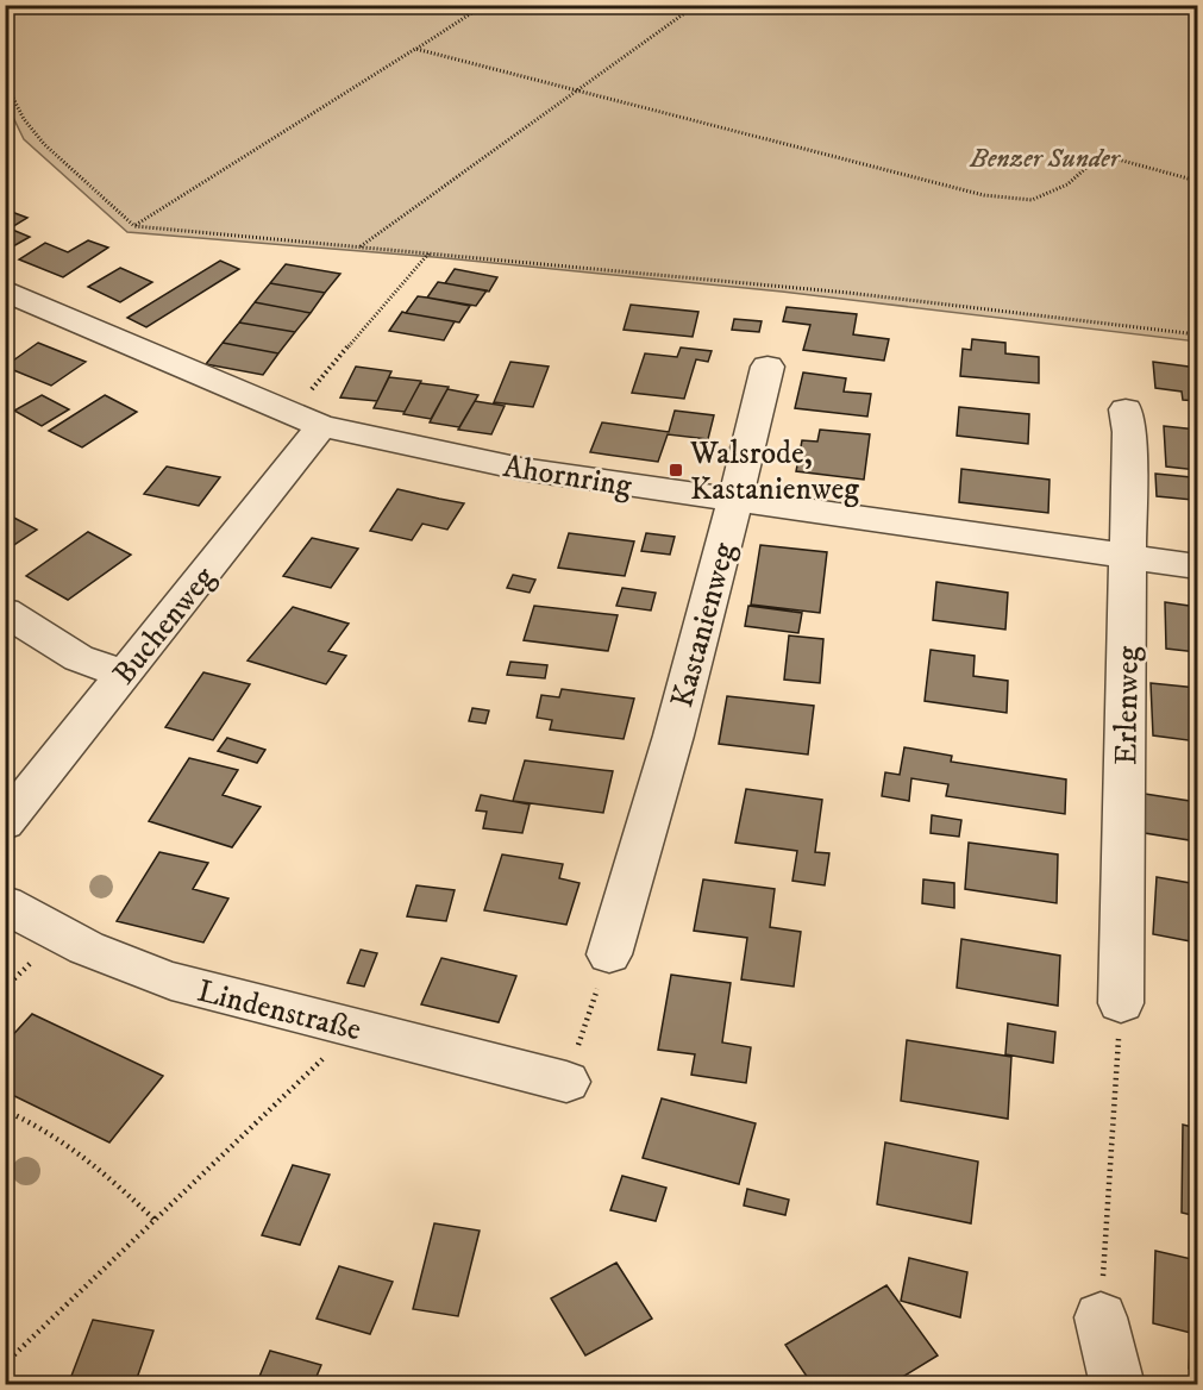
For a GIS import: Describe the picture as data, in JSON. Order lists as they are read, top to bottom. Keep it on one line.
{"streets":{"street":["Ahornring","Buchenweg","Kastanienweg","Erlenweg","Lindenstraße"]},"crossings":[["Ahornring","Buchenweg"],["Ahornring","Kastanienweg"],["Ahornring","Erlenweg"]],"parks":["Benzer Sunder"],"places":{"transit":["Walsrode, Kastanienweg"]}}
